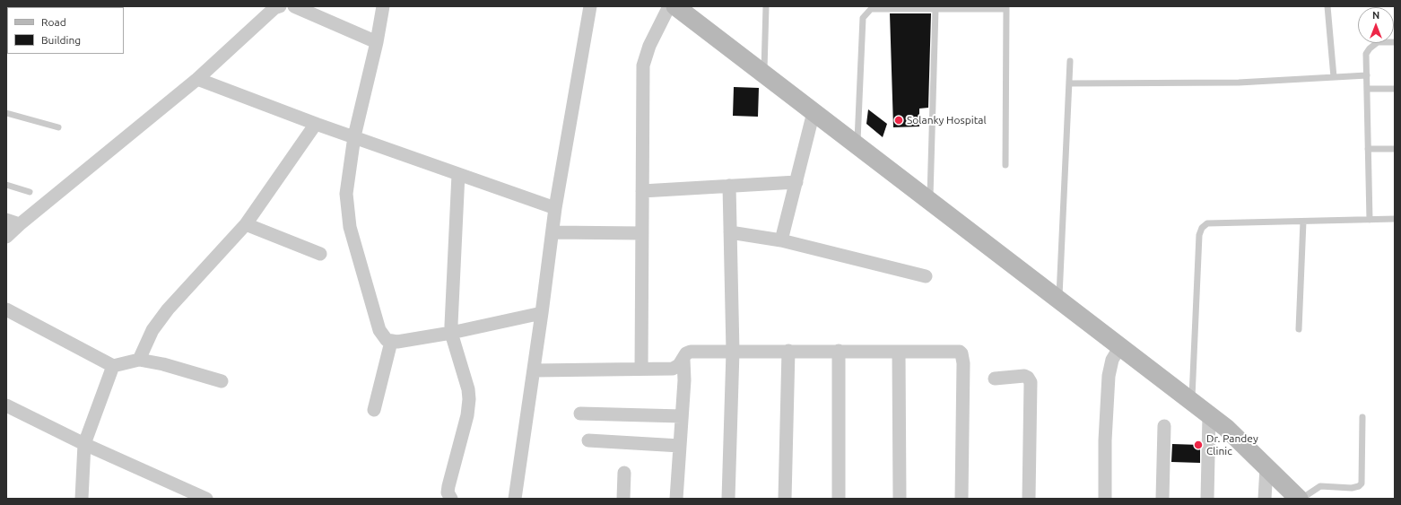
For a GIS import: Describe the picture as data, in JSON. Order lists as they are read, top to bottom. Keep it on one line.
{"places":["Solanky Hospital","Dr. Pandey Clinic"],"legend":["Road","Building"],"north":"top"}
